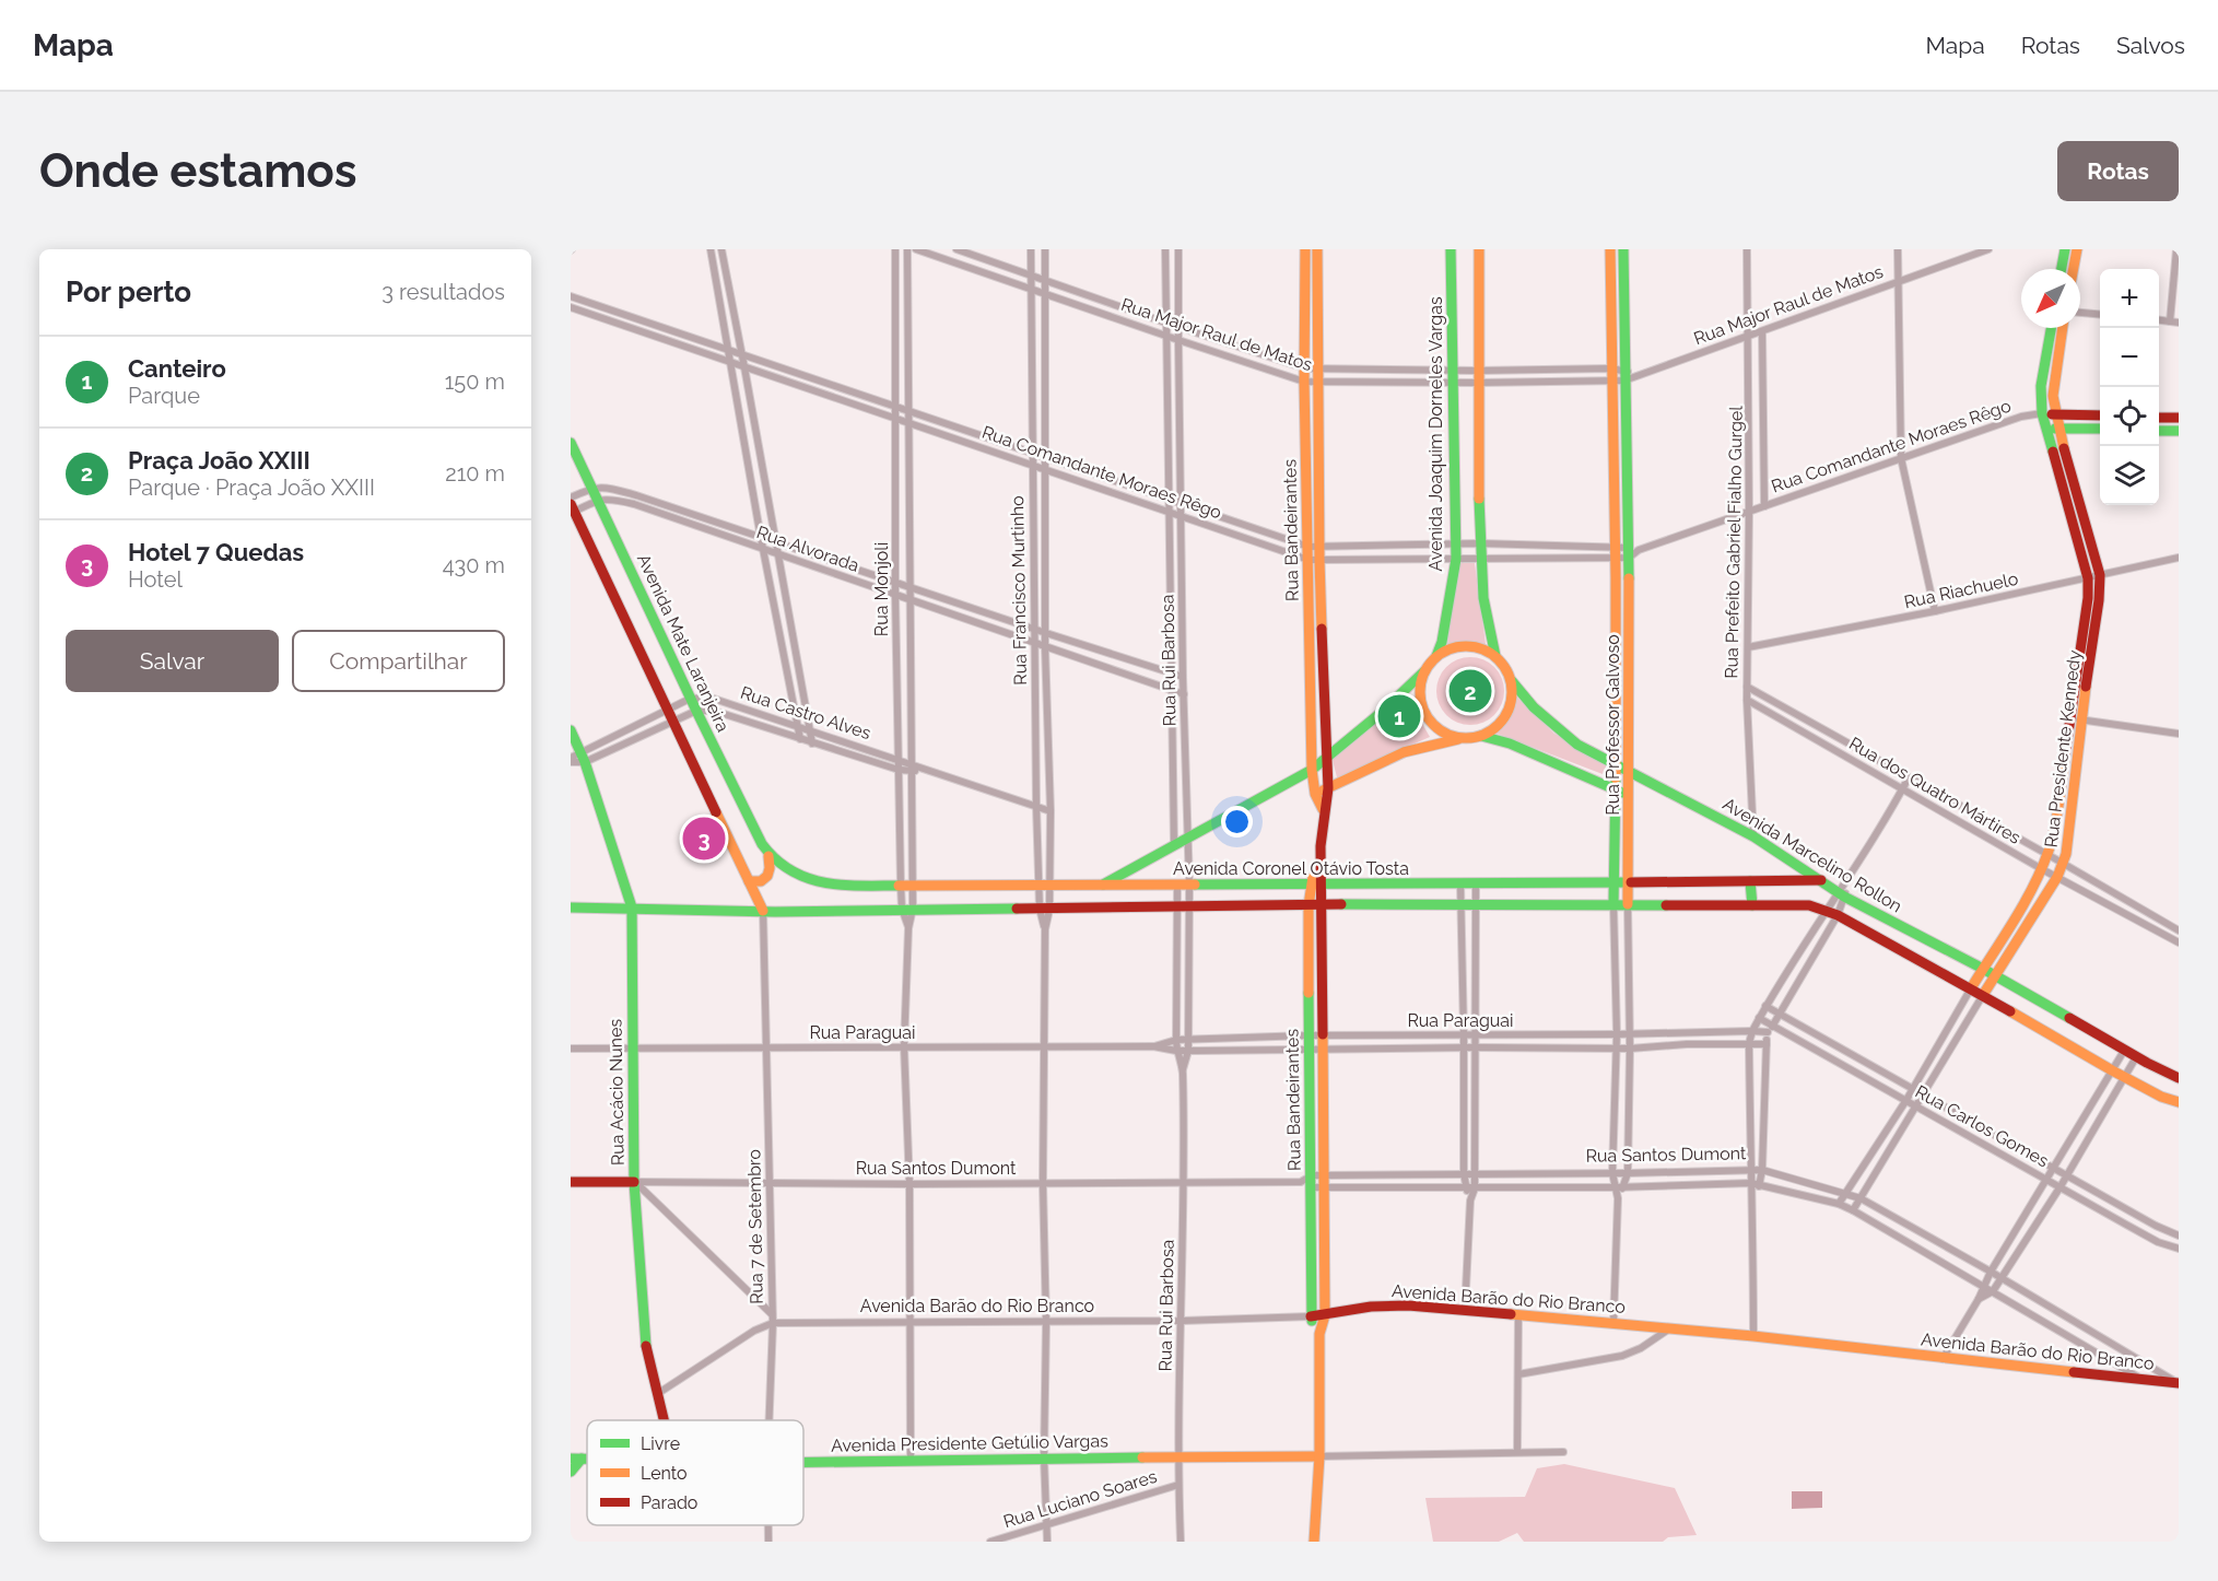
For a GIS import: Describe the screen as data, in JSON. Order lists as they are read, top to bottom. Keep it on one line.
{"streets":{"street":["Rua Major Raul de Matos","Avenida Joaquim Dorneles Vargas","Rua Comandante Moraes Rêgo","Rua Bandeirantes","Rua Prefeito Gabriel Fialho Gurgel","Rua Alvorada","Rua Monjoli","Rua Francisco Murtinho","Rua Riachuelo","Avenida Mate Laranjeira","Rua Rui Barbosa","Rua Castro Alves","Rua Professor Galvoso","Rua Presidente Kennedy","Rua dos Quatro Mártires","Avenida Marcelino Rollon","Avenida Coronel Otávio Tosta","Rua Paraguai","Rua Acácio Nunes","Rua Carlos Gomes","Rua Santos Dumont","Rua 7 de Setembro","Avenida Barão do Rio Branco","Avenida Presidente Getúlio Vargas","Rua Luciano Soares"]},"crossings":[["Rua Major Raul de Matos","Avenida Joaquim Dorneles Vargas"],["Rua Major Raul de Matos","Rua Bandeirantes"],["Rua Major Raul de Matos","Rua Prefeito Gabriel Fialho Gurgel"],["Rua Major Raul de Matos","Rua Francisco Murtinho"],["Rua Major Raul de Matos","Rua Rui Barbosa"],["Rua Major Raul de Matos","Rua Professor Galvoso"],["Avenida Joaquim Dorneles Vargas","Rua Comandante Moraes Rêgo"],["Avenida Joaquim Dorneles Vargas","Avenida Marcelino Rollon"],["Rua Comandante Moraes Rêgo","Rua Bandeirantes"],["Rua Comandante Moraes Rêgo","Rua Prefeito Gabriel Fialho Gurgel"],["Rua Comandante Moraes Rêgo","Rua Monjoli"],["Rua Comandante Moraes Rêgo","Rua Francisco Murtinho"],["Rua Comandante Moraes Rêgo","Rua Rui Barbosa"],["Rua Comandante Moraes Rêgo","Rua Professor Galvoso"],["Rua Comandante Moraes Rêgo","Rua Presidente Kennedy"],["Rua Bandeirantes","Avenida Coronel Otávio Tosta"],["Rua Bandeirantes","Rua Paraguai"],["Rua Bandeirantes","Rua Santos Dumont"],["Rua Bandeirantes","Avenida Barão do Rio Branco"],["Rua Bandeirantes","Avenida Presidente Getúlio Vargas"],["Rua Prefeito Gabriel Fialho Gurgel","Rua Riachuelo"],["Rua Prefeito Gabriel Fialho Gurgel","Rua dos Quatro Mártires"],["Rua Prefeito Gabriel Fialho Gurgel","Avenida Marcelino Rollon"],["Rua Alvorada","Rua Monjoli"],["Rua Alvorada","Rua Francisco Murtinho"],["Rua Alvorada","Avenida Mate Laranjeira"],["Rua Alvorada","Rua Rui Barbosa"],["Rua Monjoli","Rua Castro Alves"],["Rua Monjoli","Avenida Coronel Otávio Tosta"],["Rua Monjoli","Rua Paraguai"],["Rua Monjoli","Rua Santos Dumont"],["Rua Monjoli","Avenida Barão do Rio Branco"],["Rua Monjoli","Avenida Presidente Getúlio Vargas"],["Rua Francisco Murtinho","Rua Castro Alves"],["Rua Francisco Murtinho","Avenida Coronel Otávio Tosta"],["Rua Francisco Murtinho","Rua Paraguai"],["Rua Francisco Murtinho","Rua Santos Dumont"],["Rua Francisco Murtinho","Avenida Barão do Rio Branco"],["Rua Francisco Murtinho","Avenida Presidente Getúlio Vargas"],["Rua Francisco Murtinho","Rua Luciano Soares"],["Rua Riachuelo","Rua Presidente Kennedy"],["Avenida Mate Laranjeira","Rua Castro Alves"],["Avenida Mate Laranjeira","Avenida Coronel Otávio Tosta"],["Rua Rui Barbosa","Avenida Coronel Otávio Tosta"],["Rua Rui Barbosa","Rua Paraguai"],["Rua Rui Barbosa","Rua Santos Dumont"],["Rua Rui Barbosa","Avenida Barão do Rio Branco"],["Rua Rui Barbosa","Avenida Presidente Getúlio Vargas"],["Rua Rui Barbosa","Rua Luciano Soares"],["Rua Castro Alves","Rua Acácio Nunes"],["Rua Professor Galvoso","Avenida Marcelino Rollon"],["Rua Professor Galvoso","Avenida Coronel Otávio Tosta"],["Rua Professor Galvoso","Rua Paraguai"],["Rua Professor Galvoso","Rua Santos Dumont"],["Rua Professor Galvoso","Avenida Barão do Rio Branco"],["Rua Presidente Kennedy","Rua dos Quatro Mártires"],["Rua Presidente Kennedy","Avenida Marcelino Rollon"],["Rua Presidente Kennedy","Rua Carlos Gomes"],["Rua Presidente Kennedy","Rua Santos Dumont"],["Avenida Marcelino Rollon","Avenida Coronel Otávio Tosta"],["Avenida Coronel Otávio Tosta","Rua Acácio Nunes"],["Avenida Coronel Otávio Tosta","Rua 7 de Setembro"],["Rua Paraguai","Rua Acácio Nunes"],["Rua Paraguai","Rua 7 de Setembro"],["Rua Acácio Nunes","Rua Santos Dumont"],["Rua Acácio Nunes","Avenida Barão do Rio Branco"],["Rua Santos Dumont","Rua 7 de Setembro"],["Rua Santos Dumont","Avenida Barão do Rio Branco"],["Rua 7 de Setembro","Avenida Barão do Rio Branco"]],"legend":["Livre","Lento","Parado"],"north":"bottom left","page":{"header":"Mapa","nav":["Mapa","Rotas","Salvos"],"buttons":["Rotas",["Salvar","Compartilhar"]],"title":"Onde estamos","heading":["Por perto","3 resultados"],"map_buttons":["+","−"],"list":[{"mark":"1","name":"Canteiro","note":"Parque","value":"150 m"},{"mark":"2","name":"Praça João XXIII","note":"Parque · Praça João XXIII","value":"210 m"},{"mark":"3","name":"Hotel 7 Quedas","note":"Hotel","value":"430 m"}],"pins":["2","1","3"]}}
